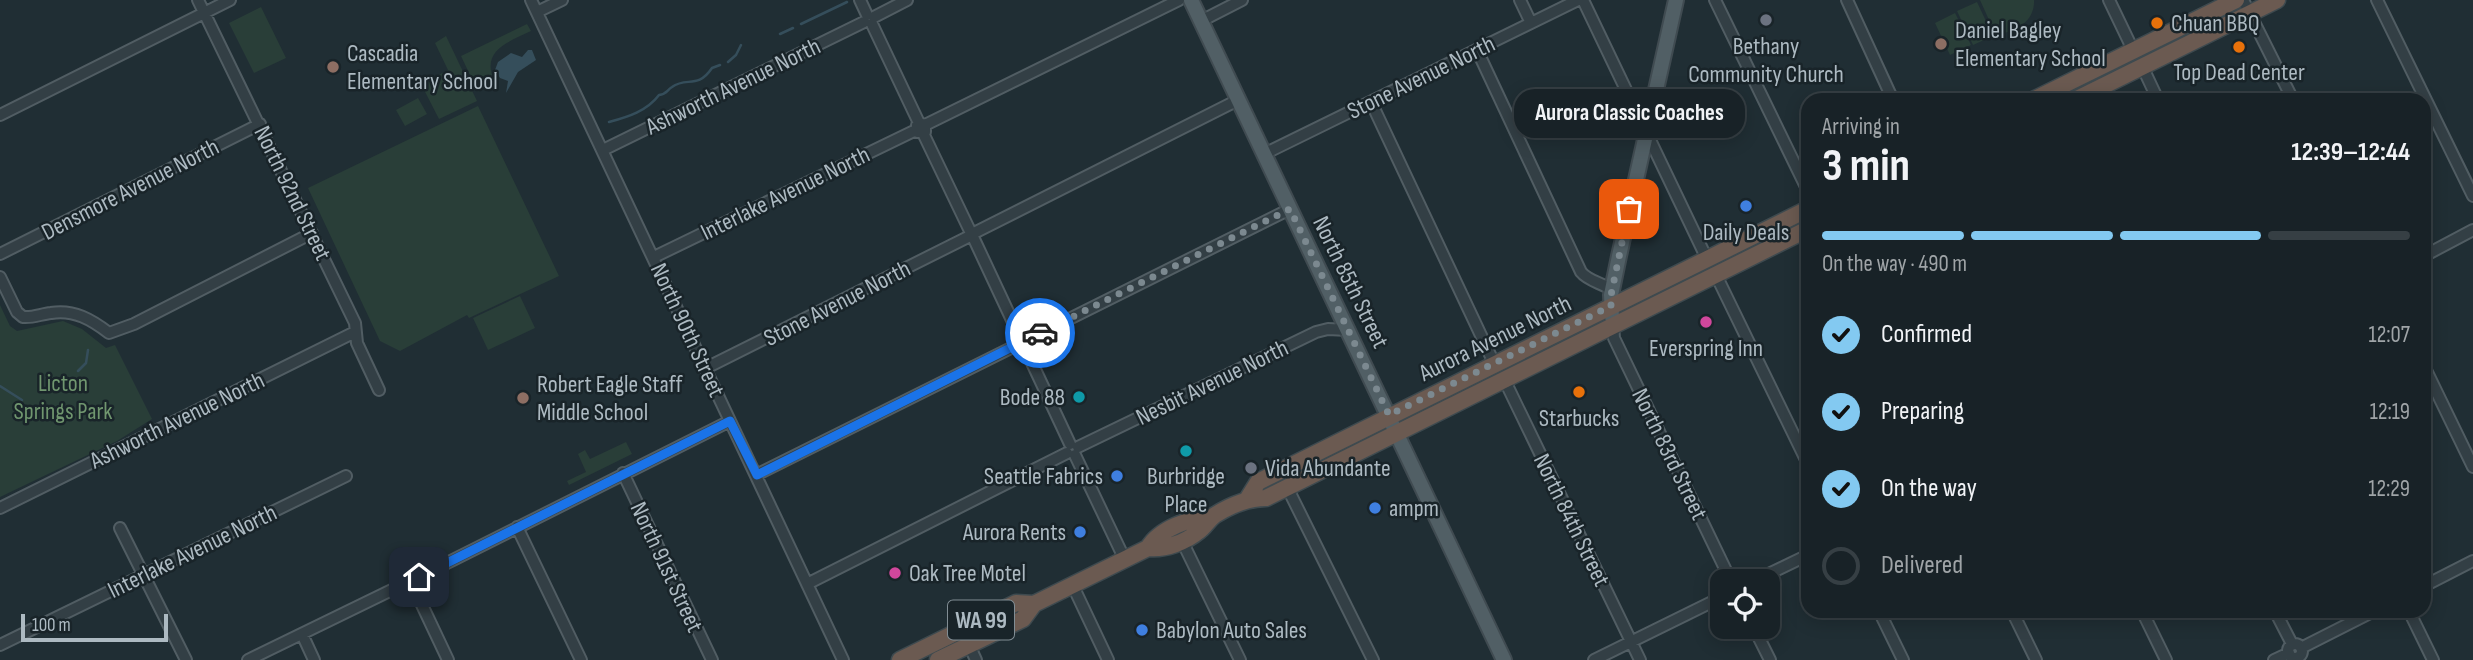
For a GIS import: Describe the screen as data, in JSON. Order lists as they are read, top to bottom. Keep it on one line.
{"streets":{"highway":["Aurora Avenue North","WA 99"],"main road":["North 85th Street"],"street":["Stone Avenue North","Ashworth Avenue North","Densmore Avenue North","North 92nd Street","Interlake Avenue North","North 90th Street","Nesbit Avenue North","North 83rd Street","North 84th Street","North 91st Street"]},"crossings":[["Stone Avenue North","North 85th Street"],["Stone Avenue North","North 90th Street"],["Ashworth Avenue North","North 92nd Street"],["Ashworth Avenue North","North 90th Street"],["Densmore Avenue North","North 92nd Street"],["Interlake Avenue North","North 90th Street"],["North 85th Street","Aurora Avenue North"],["North 85th Street","Nesbit Avenue North"],["North 90th Street","Nesbit Avenue North"],["Aurora Avenue North","North 83rd Street"],["Aurora Avenue North","North 84th Street"]],"parks":["Licton Springs Park"],"places":["Bethany Community Church","Chuan BBQ","Daniel Bagley Elementary School","Top Dead Center","Cascadia Elementary School","Daily Deals","Aurora Classic Coaches","Everspring Inn","Starbucks","Bode 88","Robert Eagle Staff Middle School","Burbridge Place","Vida Abundante","Seattle Fabrics","ampm","Aurora Rents","Oak Tree Motel","Babylon Auto Sales"],"scale_bar":"100 m","page":{"bubble":"Aurora Classic Coaches","heading":["3 min","Arriving in","12:39–12:44"],"bar":"On the way · 490 m","list":[["Confirmed","12:07"],["Preparing","12:19"],["On the way","12:29"],"Delivered"],"scale":"100 m"}}
